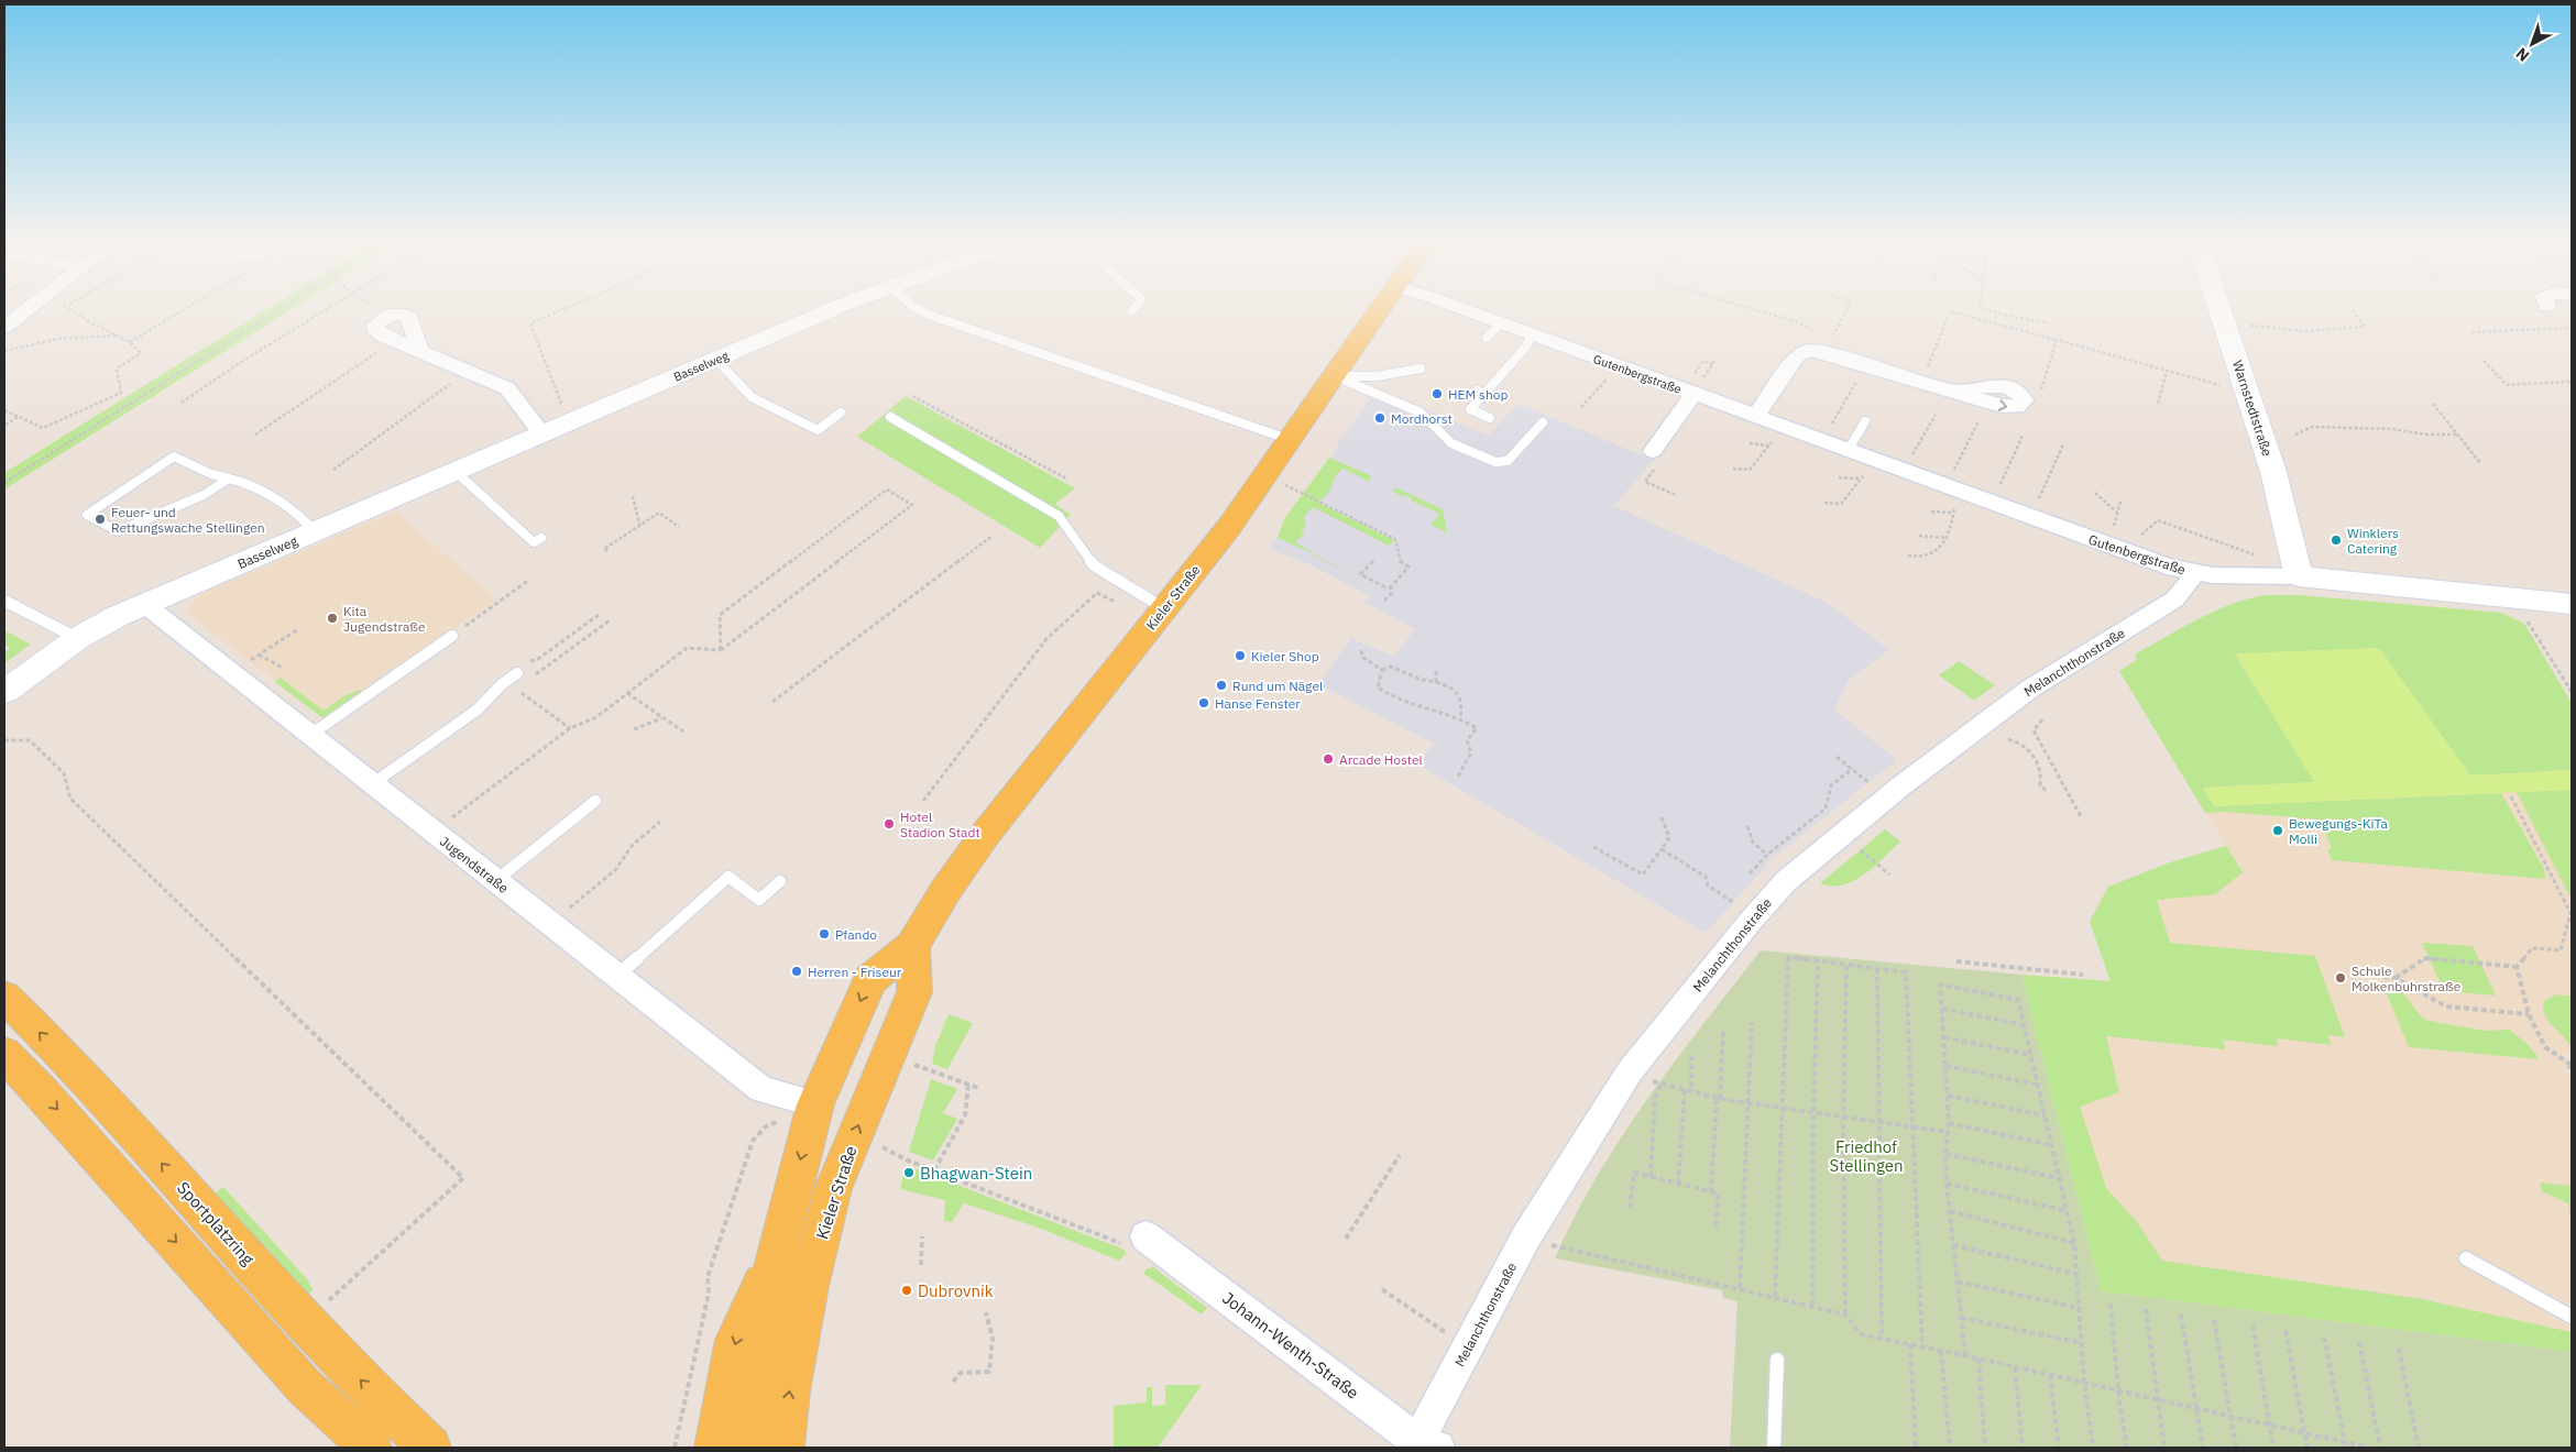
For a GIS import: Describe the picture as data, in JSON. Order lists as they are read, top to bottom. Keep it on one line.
{"streets":{"main road":["Kieler Straße","Sportplatzring"],"street":["Basselweg","Gutenbergstraße","Warnstedtstraße","Melanchthonstraße","Jugendstraße","Johann-Wenth-Straße"]},"crossings":[["Basselweg","Jugendstraße"],["Gutenbergstraße","Warnstedtstraße"],["Gutenbergstraße","Melanchthonstraße"],["Kieler Straße","Jugendstraße"],["Melanchthonstraße","Johann-Wenth-Straße"]],"parks":["Friedhof Stellingen"],"places":["HEM shop","Mordhorst","Feuer- und Rettungswache Stellingen","Winklers Catering","Kita Jugendstraße","Kieler Shop","Rund um Nägel","Hanse Fenster","Arcade Hostel","Hotel Stadion Stadt","Bewegungs-KiTa Molli","Pfando","Herren - Friseur","Schule Molkenbuhrstraße","Bhagwan-Stein","Dubrovnik"],"north":"bottom left"}
